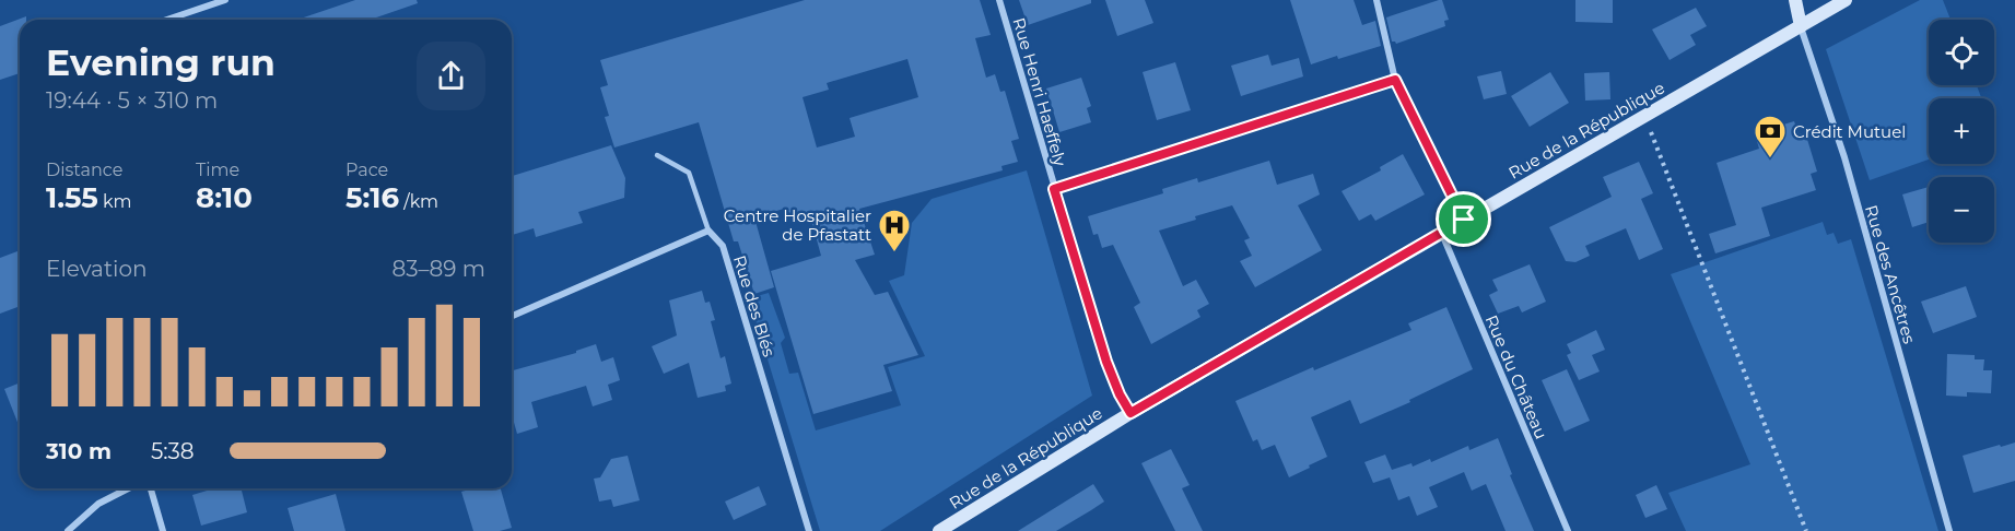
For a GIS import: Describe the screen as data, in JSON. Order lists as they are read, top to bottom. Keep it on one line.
{"streets":{"main road":["Rue de la République"],"street":["Rue Henri Haeffely","Rue des Ancêtres","Rue des Blés","Rue du Château"]},"crossings":[["Rue Henri Haeffely","Rue de la République"],["Rue de la République","Rue des Ancêtres"],["Rue de la République","Rue du Château"]],"places":{"bank":["Crédit Mutuel"],"hospital":["Centre Hospitalier de Pfastatt"]},"page":{"map_buttons":["+","−"],"heading":["Evening run","19:44 · 5 × 310 m"],"stats":[["Distance","1.55 km"],["Time","8:10"],["Pace","5:16 /km"]],"chart":["Elevation","83–89 m"],"list":[{"name":"310 m","note":"5:38"}]}}
